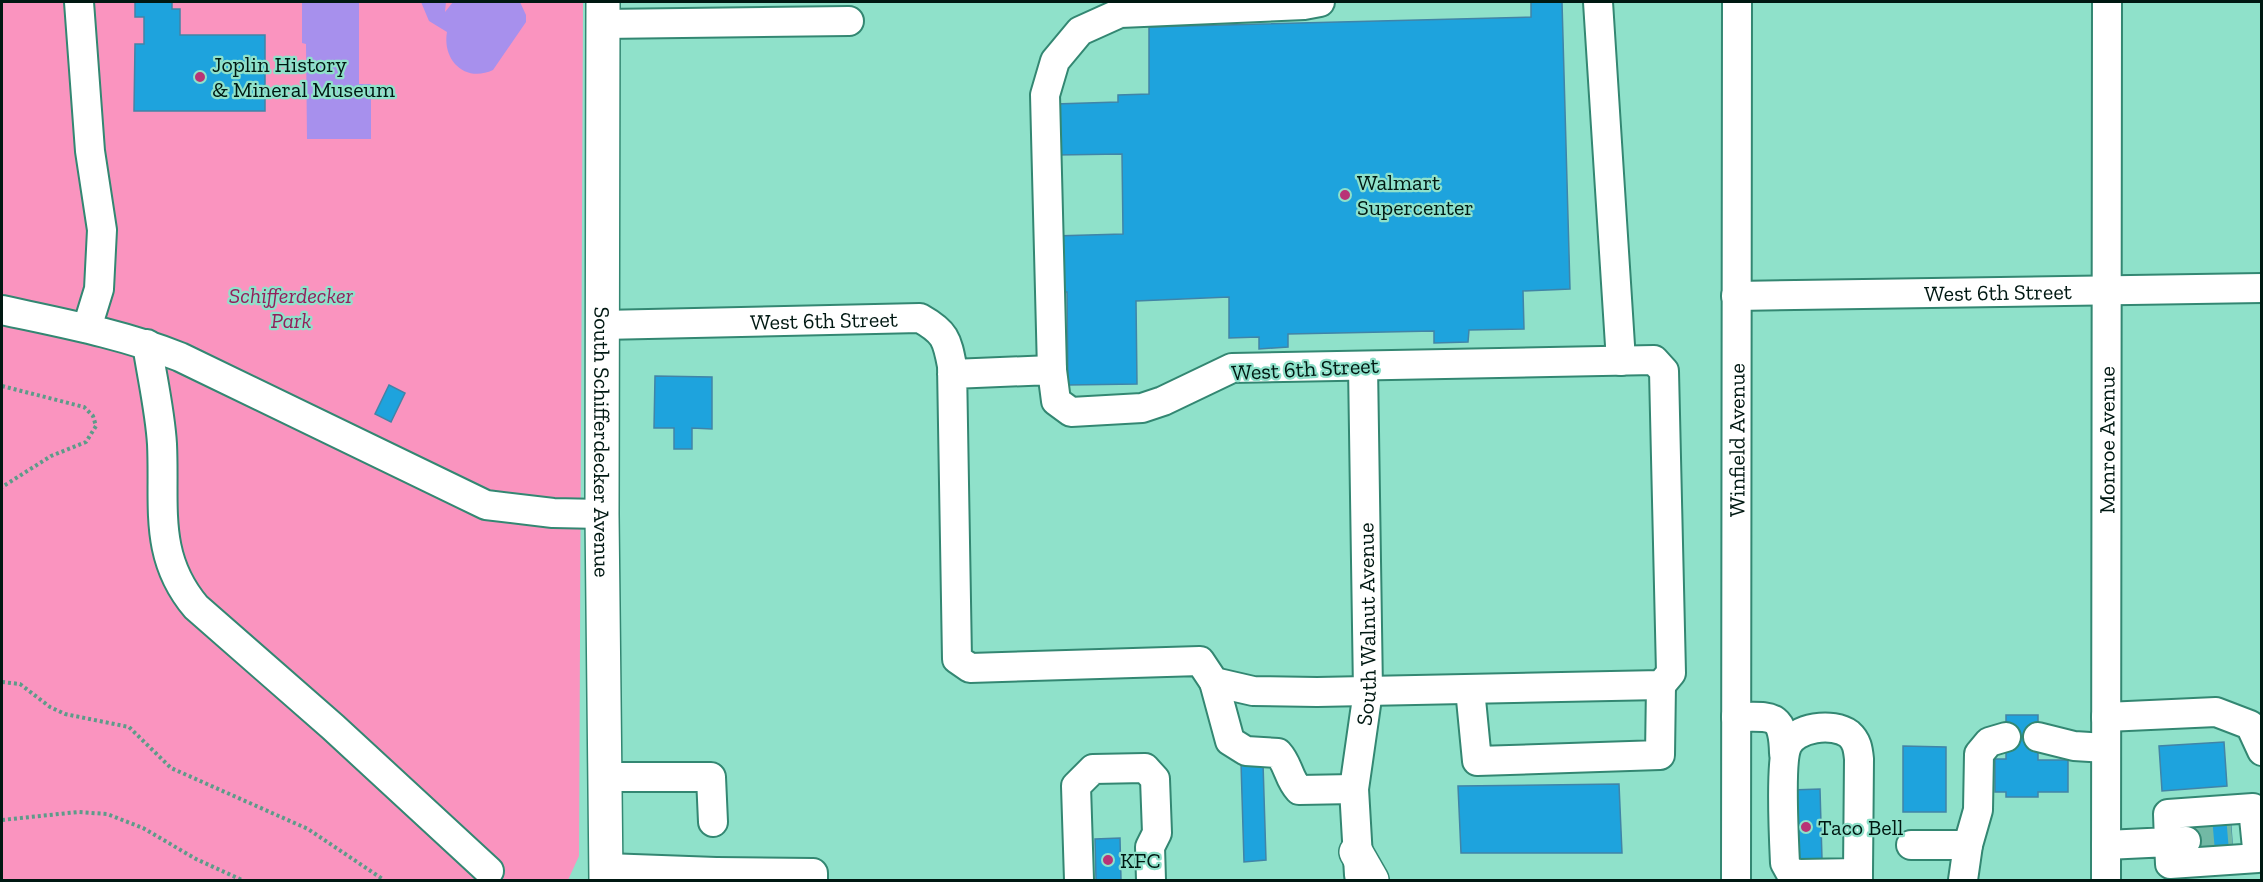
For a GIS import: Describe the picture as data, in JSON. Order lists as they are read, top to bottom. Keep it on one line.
{"streets":{"main road":["South Schifferdecker Avenue"],"street":["West 6th Street","Winfield Avenue","Monroe Avenue","South Walnut Avenue"]},"crossings":[["West 6th Street","South Schifferdecker Avenue"],["West 6th Street","Winfield Avenue"],["West 6th Street","Monroe Avenue"],["West 6th Street","South Walnut Avenue"]],"parks":["Schifferdecker Park"],"places":["Joplin History & Mineral Museum","Walmart Supercenter","Taco Bell","KFC"]}
